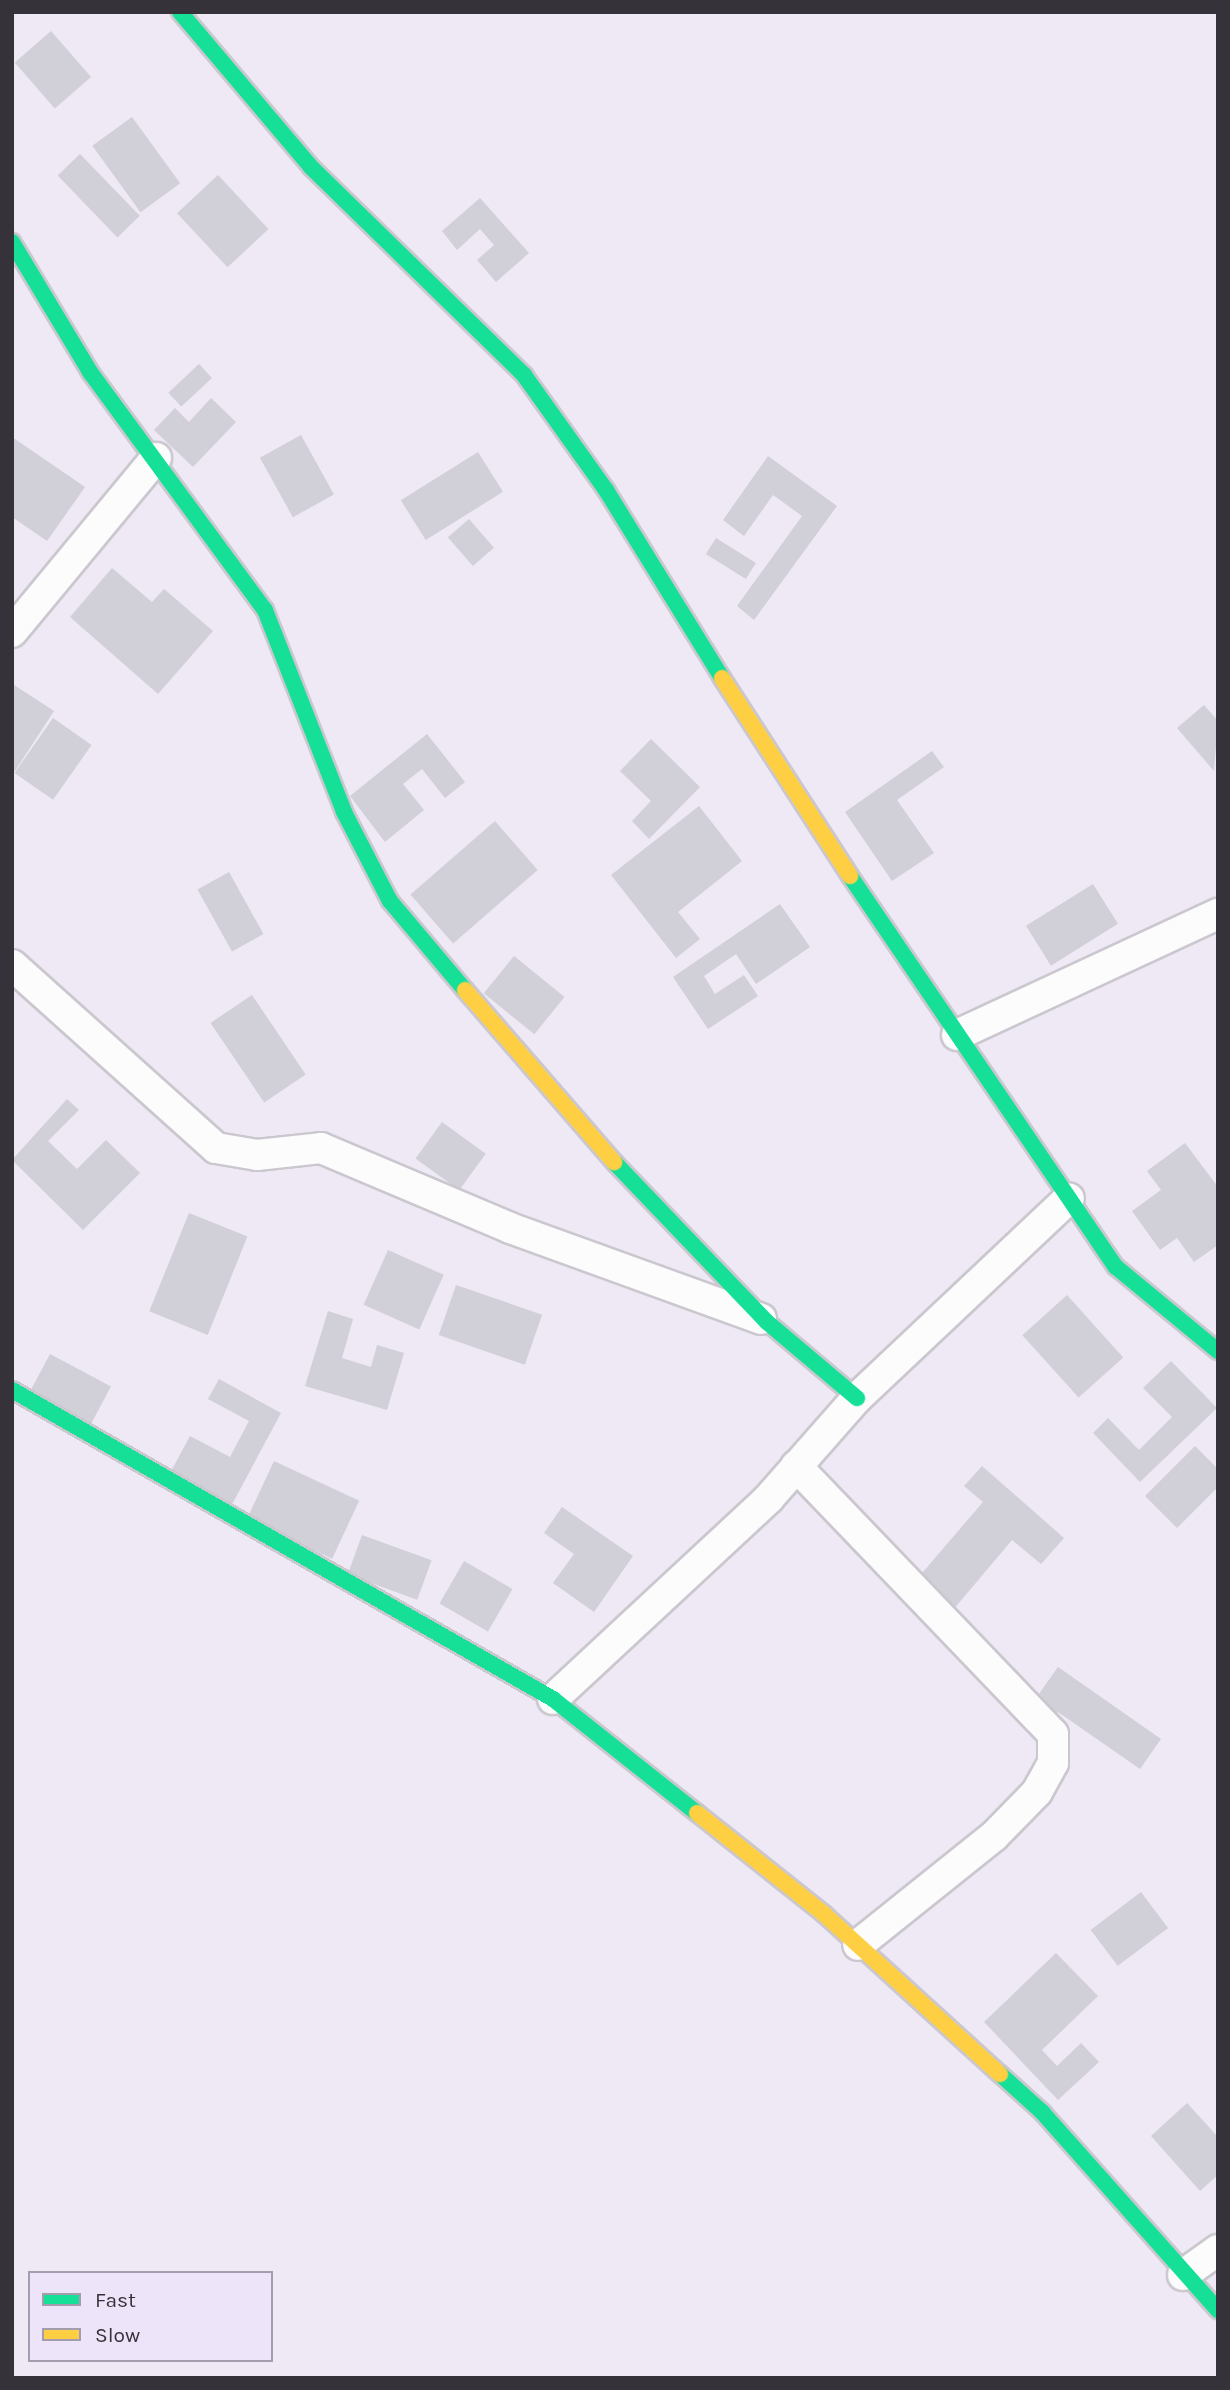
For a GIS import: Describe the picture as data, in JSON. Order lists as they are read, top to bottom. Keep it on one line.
{"legend":["Fast","Slow"]}
